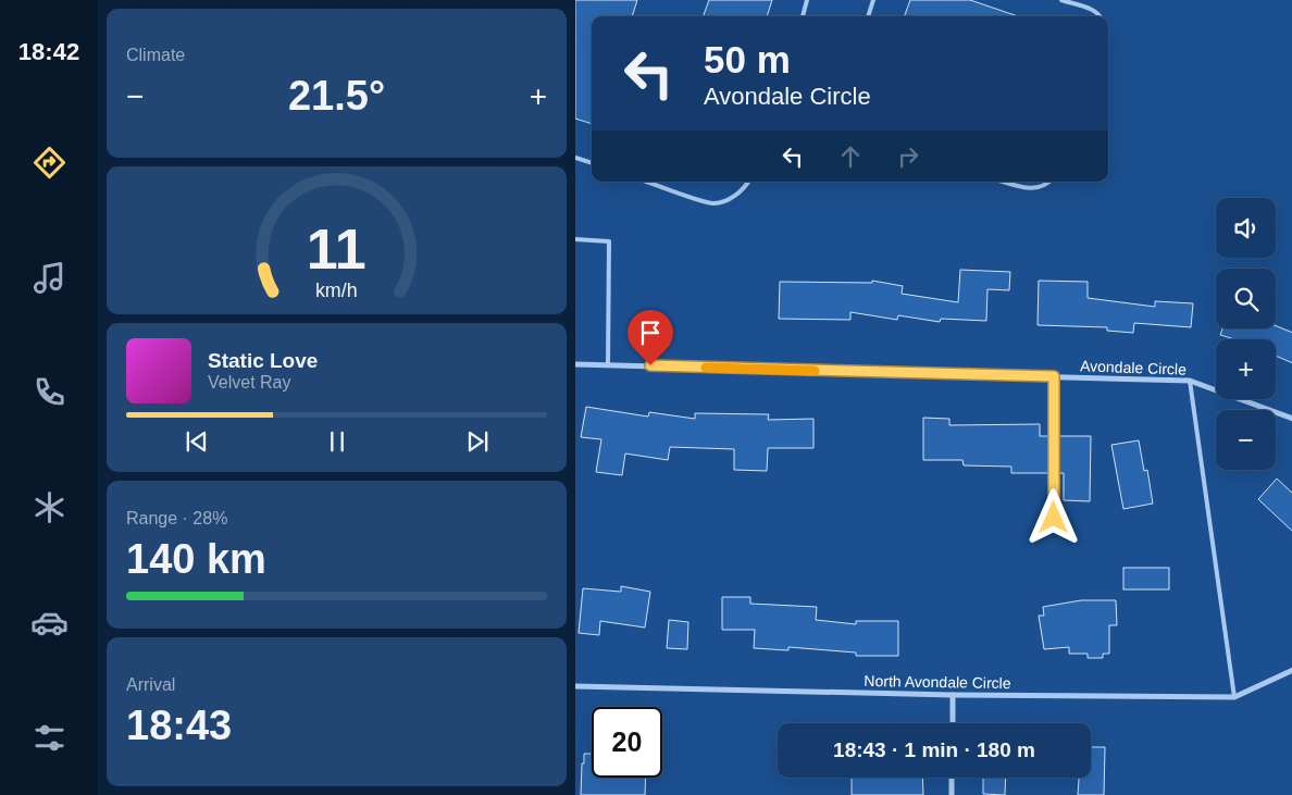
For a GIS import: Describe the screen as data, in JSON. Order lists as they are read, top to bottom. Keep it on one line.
{"streets":{"street":["Avondale Circle","North Avondale Circle"]},"page":{"tabs":"18:42","tile":["Climate",["Range · 28%","140 km"],["Arrival","18:43"]],"turn":["50 m","Avondale Circle"],"heat":["−","21.5°","+"],"map_buttons":["+","−"],"song":["Static Love","Velvet Ray"],"limit":"20","trip":"18:43 · 1 min · 180 m","gauge":["11","km/h"]}}
